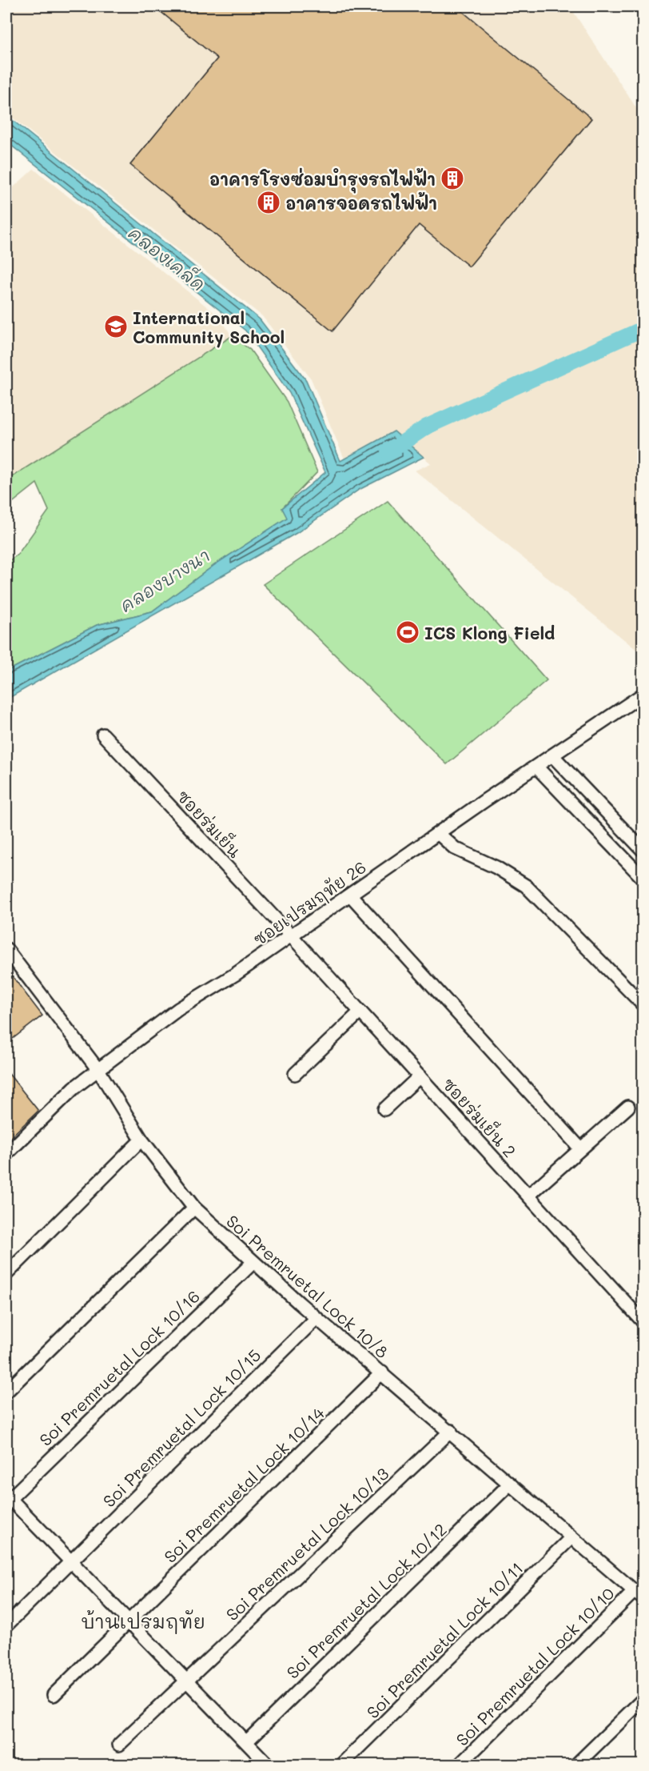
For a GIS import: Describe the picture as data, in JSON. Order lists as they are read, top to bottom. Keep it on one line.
{"streets":{"street":["ซอยร่มเย็น","ซอยเปรมฤทัย 26","ซอยร่มเย็น 2","Soi Premruetal Lock 10/8","Soi Premruetal Lock 10/16","Soi Premruetal Lock 10/15","Soi Premruetal Lock 10/14","Soi Premruetal Lock 10/13","Soi Premruetal Lock 10/12","Soi Premruetal Lock 10/11","Soi Premruetal Lock 10/10"]},"crossings":[["ซอยร่มเย็น","ซอยเปรมฤทัย 26"],["ซอยร่มเย็น","ซอยร่มเย็น 2"],["ซอยเปรมฤทัย 26","ซอยร่มเย็น 2"],["ซอยเปรมฤทัย 26","Soi Premruetal Lock 10/8"],["Soi Premruetal Lock 10/8","Soi Premruetal Lock 10/16"],["Soi Premruetal Lock 10/8","Soi Premruetal Lock 10/15"],["Soi Premruetal Lock 10/8","Soi Premruetal Lock 10/14"],["Soi Premruetal Lock 10/8","Soi Premruetal Lock 10/13"],["Soi Premruetal Lock 10/8","Soi Premruetal Lock 10/12"],["Soi Premruetal Lock 10/8","Soi Premruetal Lock 10/11"],["Soi Premruetal Lock 10/8","Soi Premruetal Lock 10/10"]],"districts":["บ้านเปรมฤทัย"],"water":["คลองเคล็ด","คลองบางนา"],"places":{"building":["อาคารโรงซ่อมบำรุงรถไฟฟ้า","อาคารจอดรถไฟฟ้า"],"school or university":["International Community School"],"sports":["ICS Klong Field"]}}
